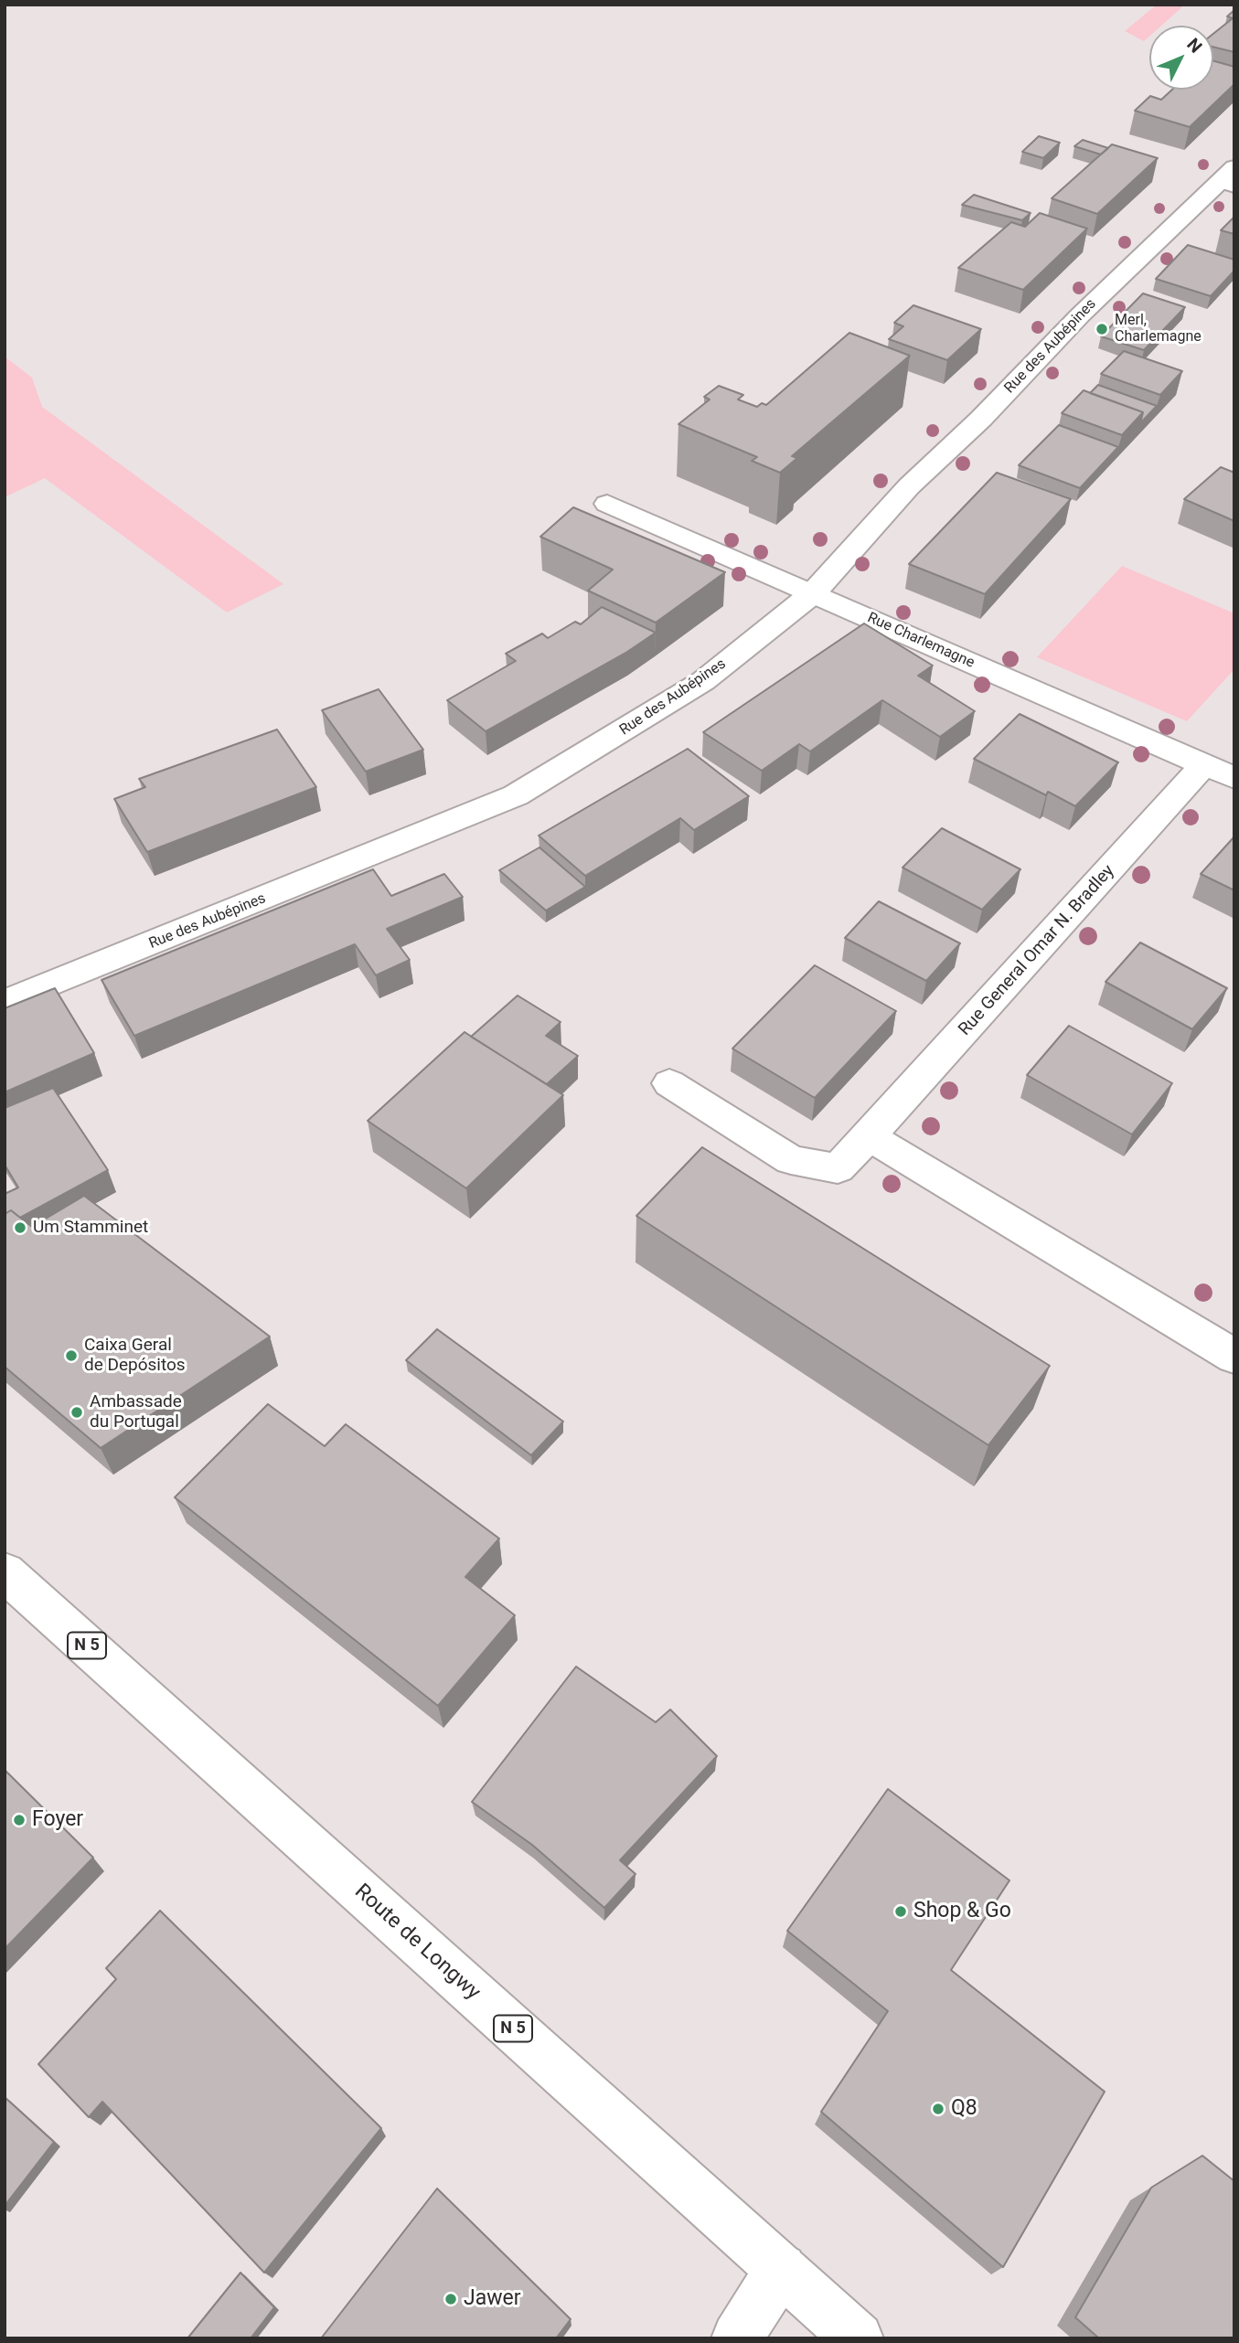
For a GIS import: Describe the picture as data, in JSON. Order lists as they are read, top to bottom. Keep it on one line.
{"streets":{"street":["Rue des Aubépines","Rue Charlemagne","Rue General Omar N. Bradley","N 5","Route de Longwy"]},"crossings":[["Rue des Aubépines","Rue Charlemagne"],["Rue Charlemagne","Rue General Omar N. Bradley"]],"places":["Merl, Charlemagne","Um Stamminet","Caixa Geral de Depósitos","Ambassade du Portugal","Foyer","Shop & Go","Q8","Jawer"],"north":"top right"}
